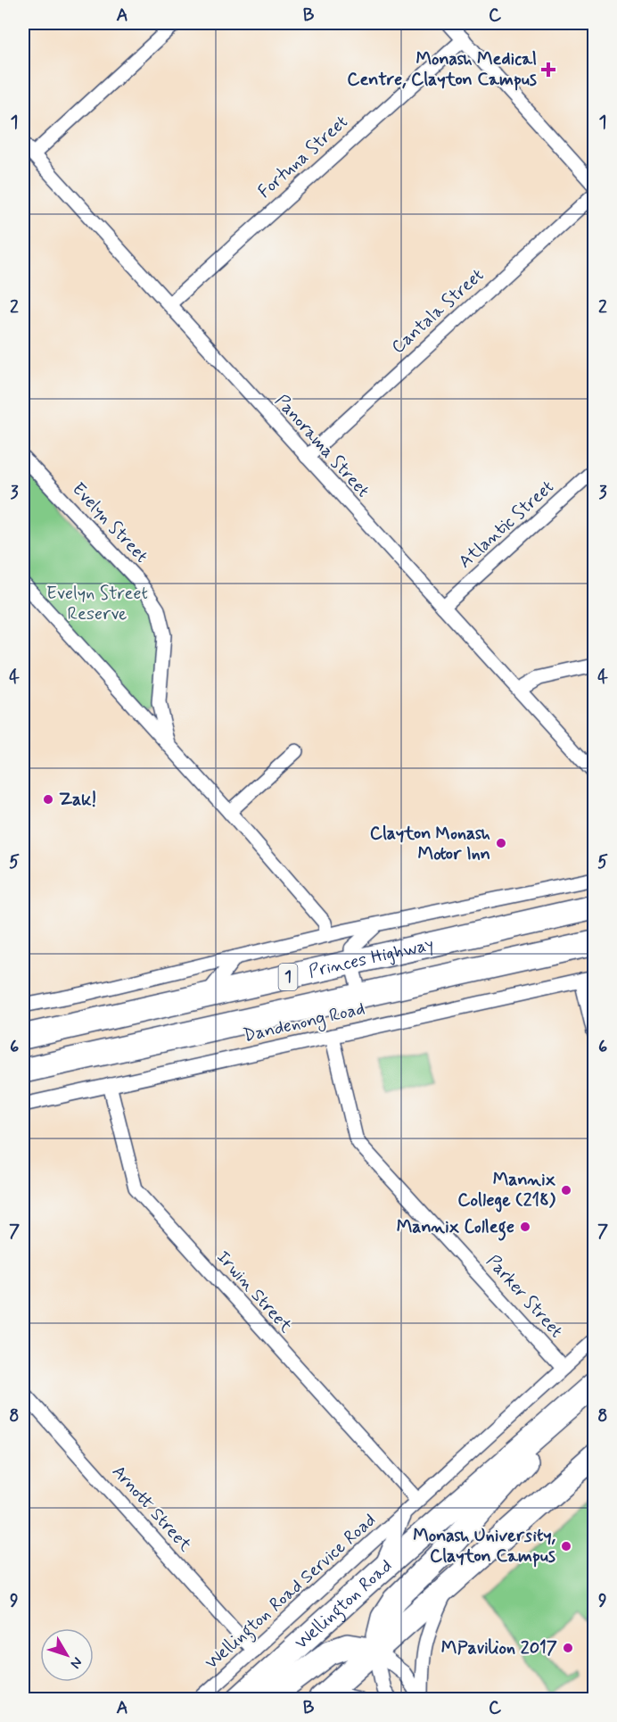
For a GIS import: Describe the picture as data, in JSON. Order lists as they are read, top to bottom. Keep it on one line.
{"streets":{"highway":["Princes Highway","1","Wellington Road"],"street":["Fortuna Street","Cantala Street","Panorama Street","Evelyn Street","Atlantic Street","Dandenong Road","Irwin Street","Parker Street","Arnott Street","Wellington Road Service Road"]},"crossings":[["Fortuna Street","Panorama Street"],["Cantala Street","Panorama Street"],["Panorama Street","Atlantic Street"],["Princes Highway","Dandenong Road"],["Dandenong Road","Irwin Street"],["Dandenong Road","Parker Street"],["Irwin Street","Wellington Road Service Road"],["Parker Street","Wellington Road Service Road"],["Arnott Street","Wellington Road Service Road"],["Wellington Road Service Road","Wellington Road"]],"parks":["Evelyn Street Reserve"],"places":{"health":["Monash Medical Centre, Clayton Campus"],"other":["Zak!","Clayton Monash Motor Inn","Mannix College (218)","Mannix College","Monash University, Clayton Campus","MPavilion 2017"]},"north":"bottom right","grid":{"columns":["A","B","C"],"rows":["1","2","3","4","5","6","7","8","9"]}}
